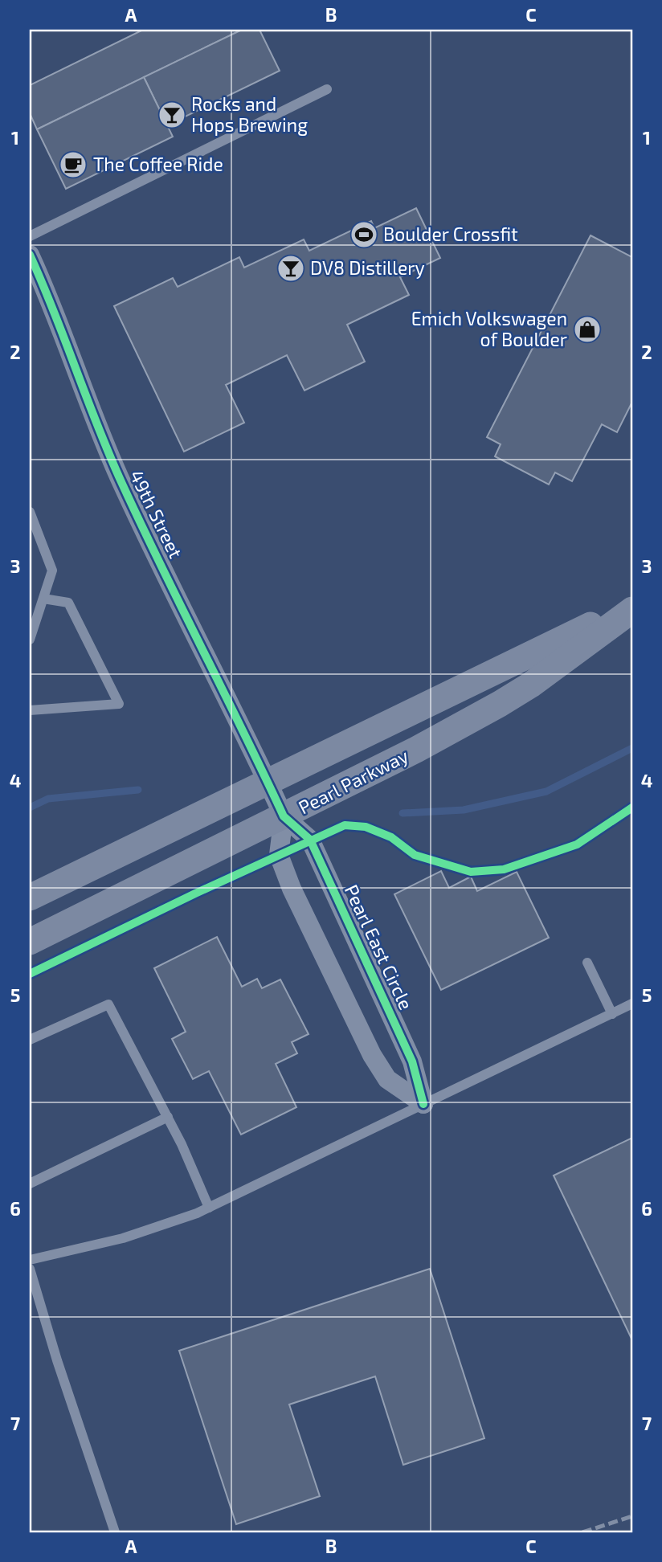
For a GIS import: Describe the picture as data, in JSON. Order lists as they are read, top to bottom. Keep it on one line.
{"streets":{"main road":["Pearl Parkway"],"street":["49th Street","Pearl East Circle"]},"crossings":[["49th Street","Pearl Parkway"],["49th Street","Pearl East Circle"],["Pearl Parkway","Pearl East Circle"]],"places":{"bar":["Rocks and Hops Brewing","DV8 Distillery"],"cafe":["The Coffee Ride"],"sports":["Boulder Crossfit"],"shop":["Emich Volkswagen of Boulder"]},"grid":{"columns":["A","B","C"],"rows":["1","2","3","4","5","6","7"]}}
